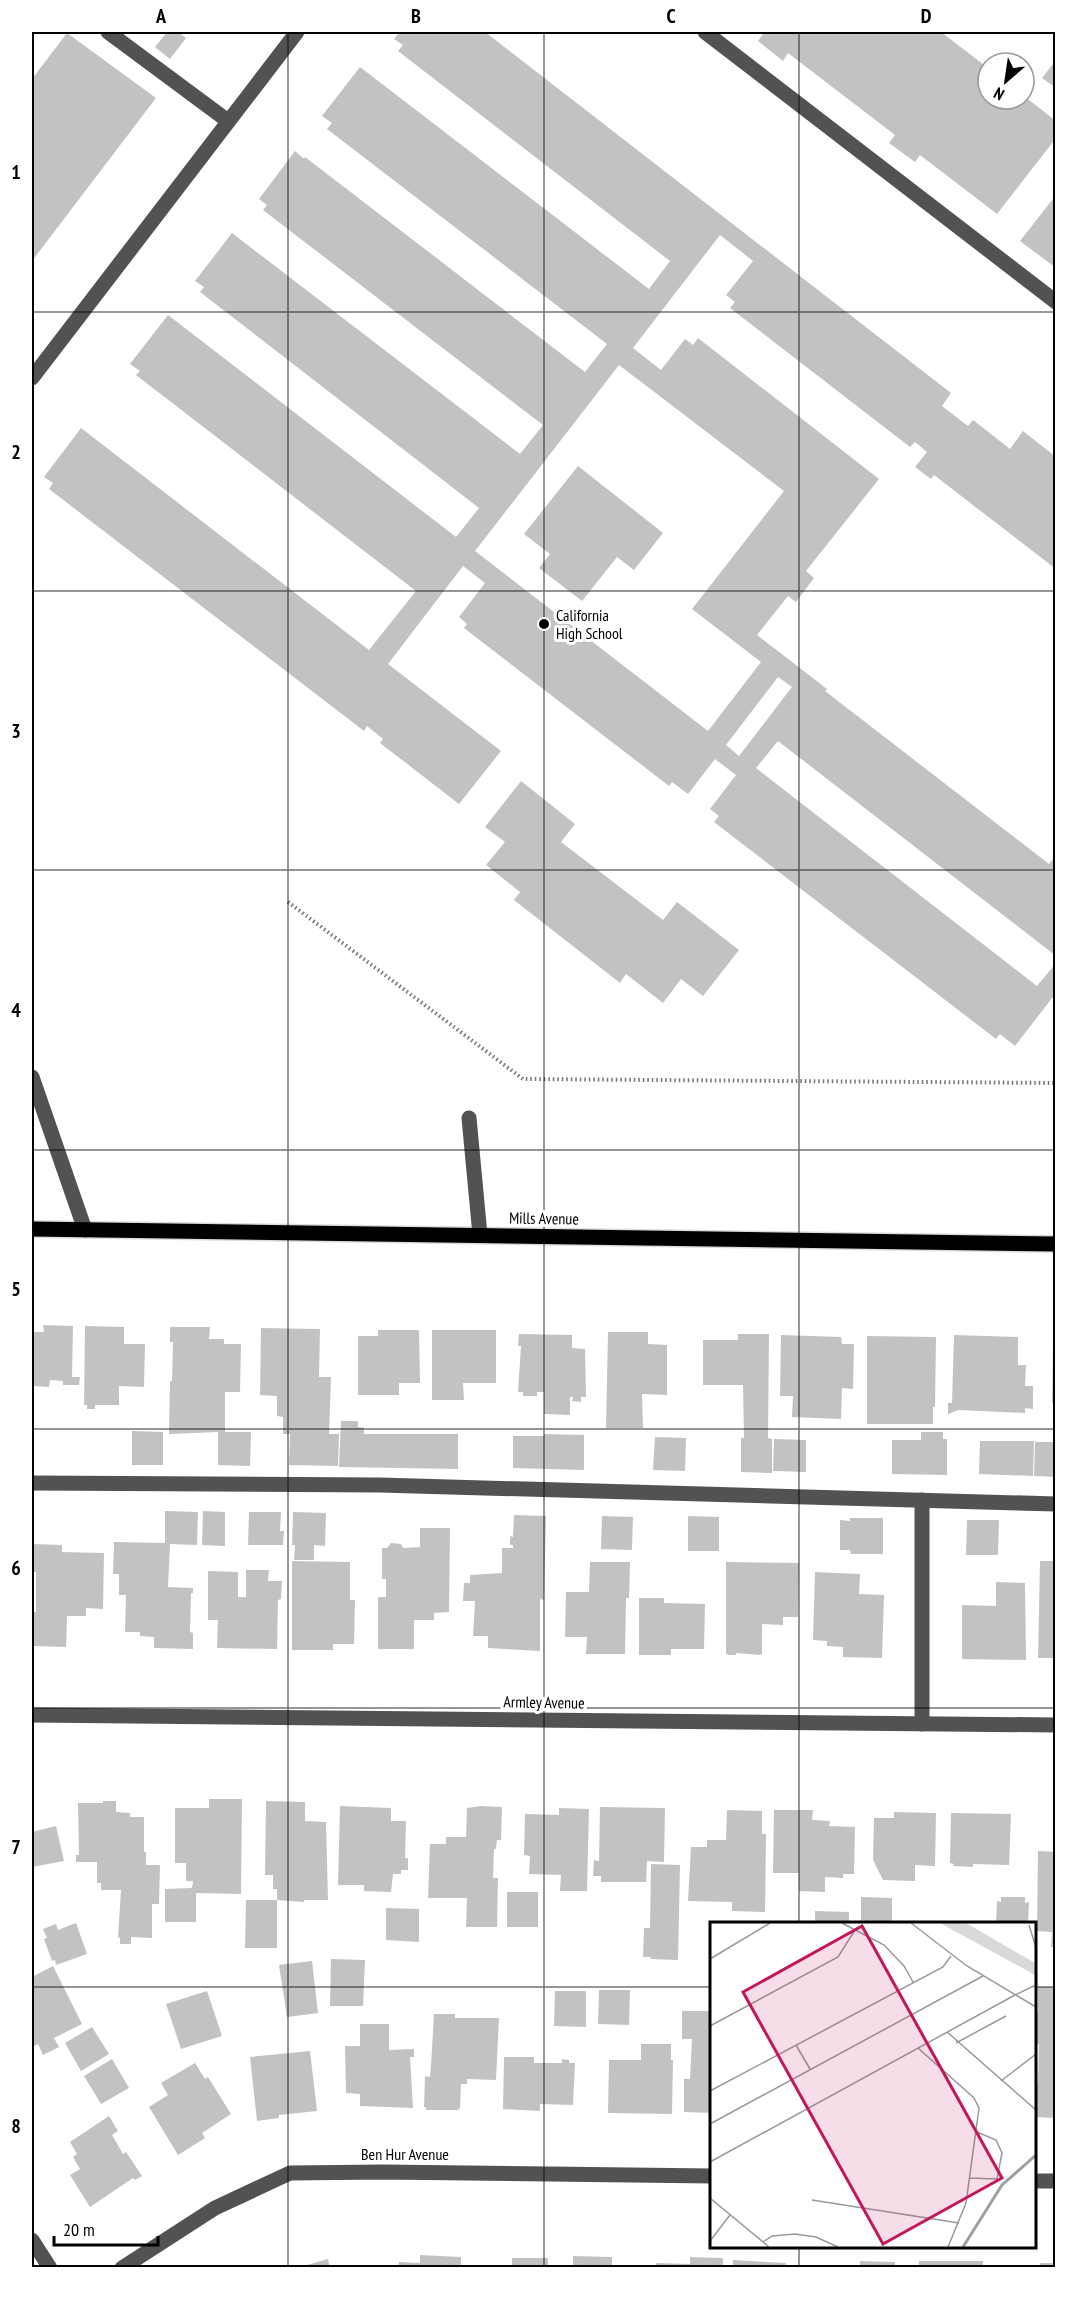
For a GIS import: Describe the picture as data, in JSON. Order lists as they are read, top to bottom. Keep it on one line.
{"streets":{"main road":["Mills Avenue"],"street":["Armley Avenue","Ben Hur Avenue"]},"places":["California High School"],"scale_bar":"20 m","north":"bottom left","grid":{"columns":["A","B","C","D"],"rows":["1","2","3","4","5","6","7","8"]}}
